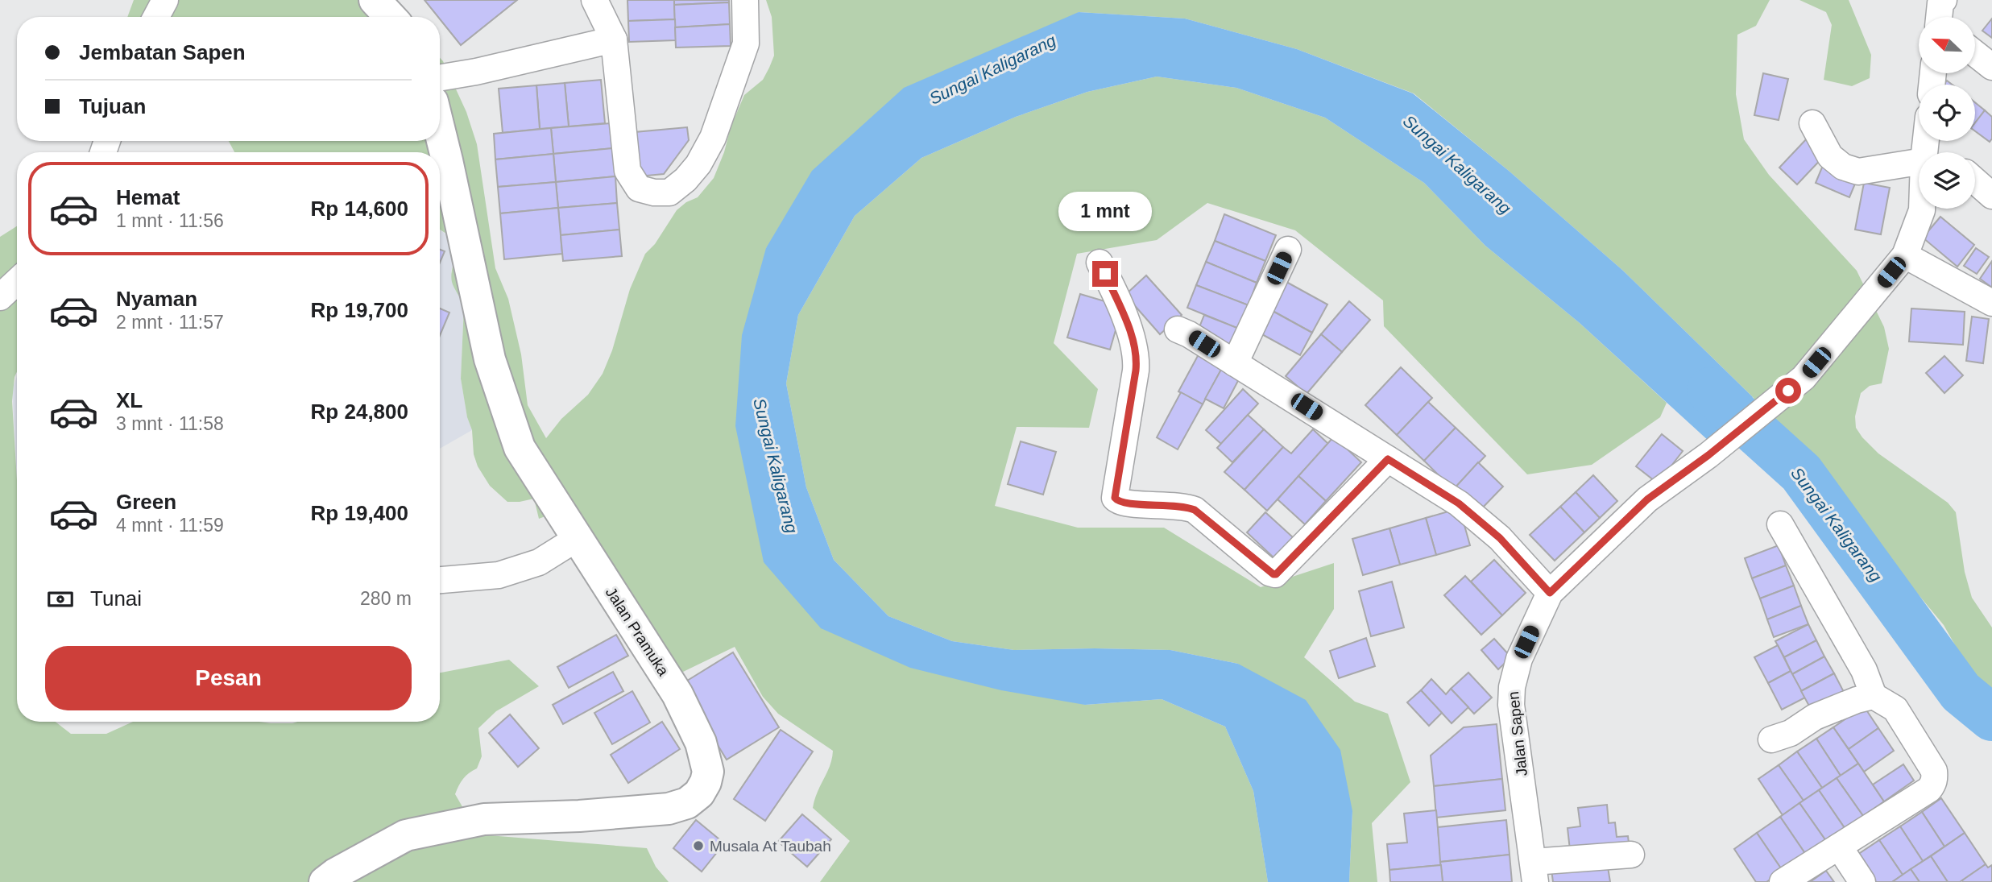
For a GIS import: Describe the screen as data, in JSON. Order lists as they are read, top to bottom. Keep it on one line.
{"streets":{"main road":["Jalan Pramuka"],"street":["Jalan Sapen"]},"water":["Sungai Kaligarang"],"places":["Musala At Taubah"],"north":"top left","page":{"banner":["Jembatan Sapen","Tujuan"],"list":[{"name":"Hemat","note":"1 mnt · 11:56","value":"Rp 14,600"},{"name":"Nyaman","note":"2 mnt · 11:57","value":"Rp 19,700"},{"name":"XL","note":"3 mnt · 11:58","value":"Rp 24,800"},{"name":"Green","note":"4 mnt · 11:59","value":"Rp 19,400"}],"bubble":"1 mnt","pay":["Tunai","280 m"],"buttons":"Pesan"}}
